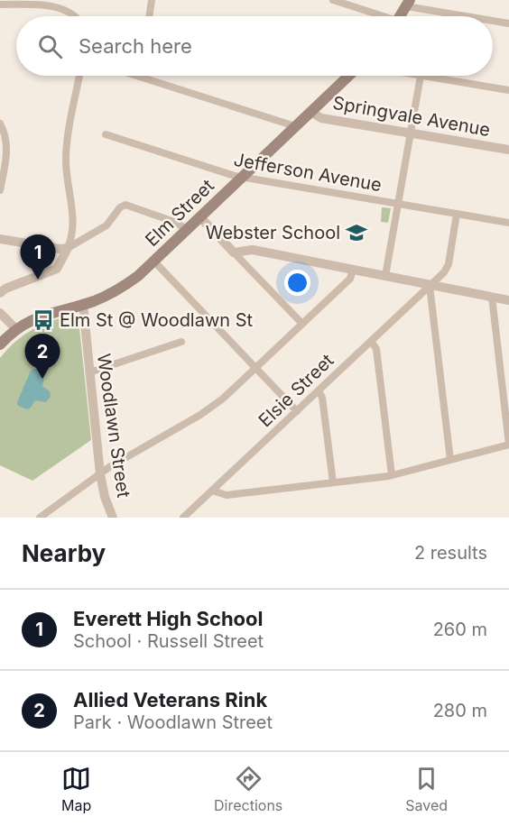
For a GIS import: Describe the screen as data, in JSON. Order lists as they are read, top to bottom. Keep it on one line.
{"streets":{"main road":["Elm Street"],"street":["Springvale Avenue","Jefferson Avenue","Elsie Street","Woodlawn Street"]},"crossings":[["Springvale Avenue","Elm Street"],["Jefferson Avenue","Elm Street"],["Jefferson Avenue","Elsie Street"],["Elm Street","Woodlawn Street"]],"places":{"school or university":["Webster School"],"bus stop":["Elm St @ Woodlawn St"]},"page":{"search":"Search here","pins":["1","2"],"heading":["Nearby","2 results"],"list":[{"mark":"1","name":"Everett High School","note":"School · Russell Street","value":"260 m"},{"mark":"2","name":"Allied Veterans Rink","note":"Park · Woodlawn Street","value":"280 m"}],"nav":["Map","Directions","Saved"]}}
